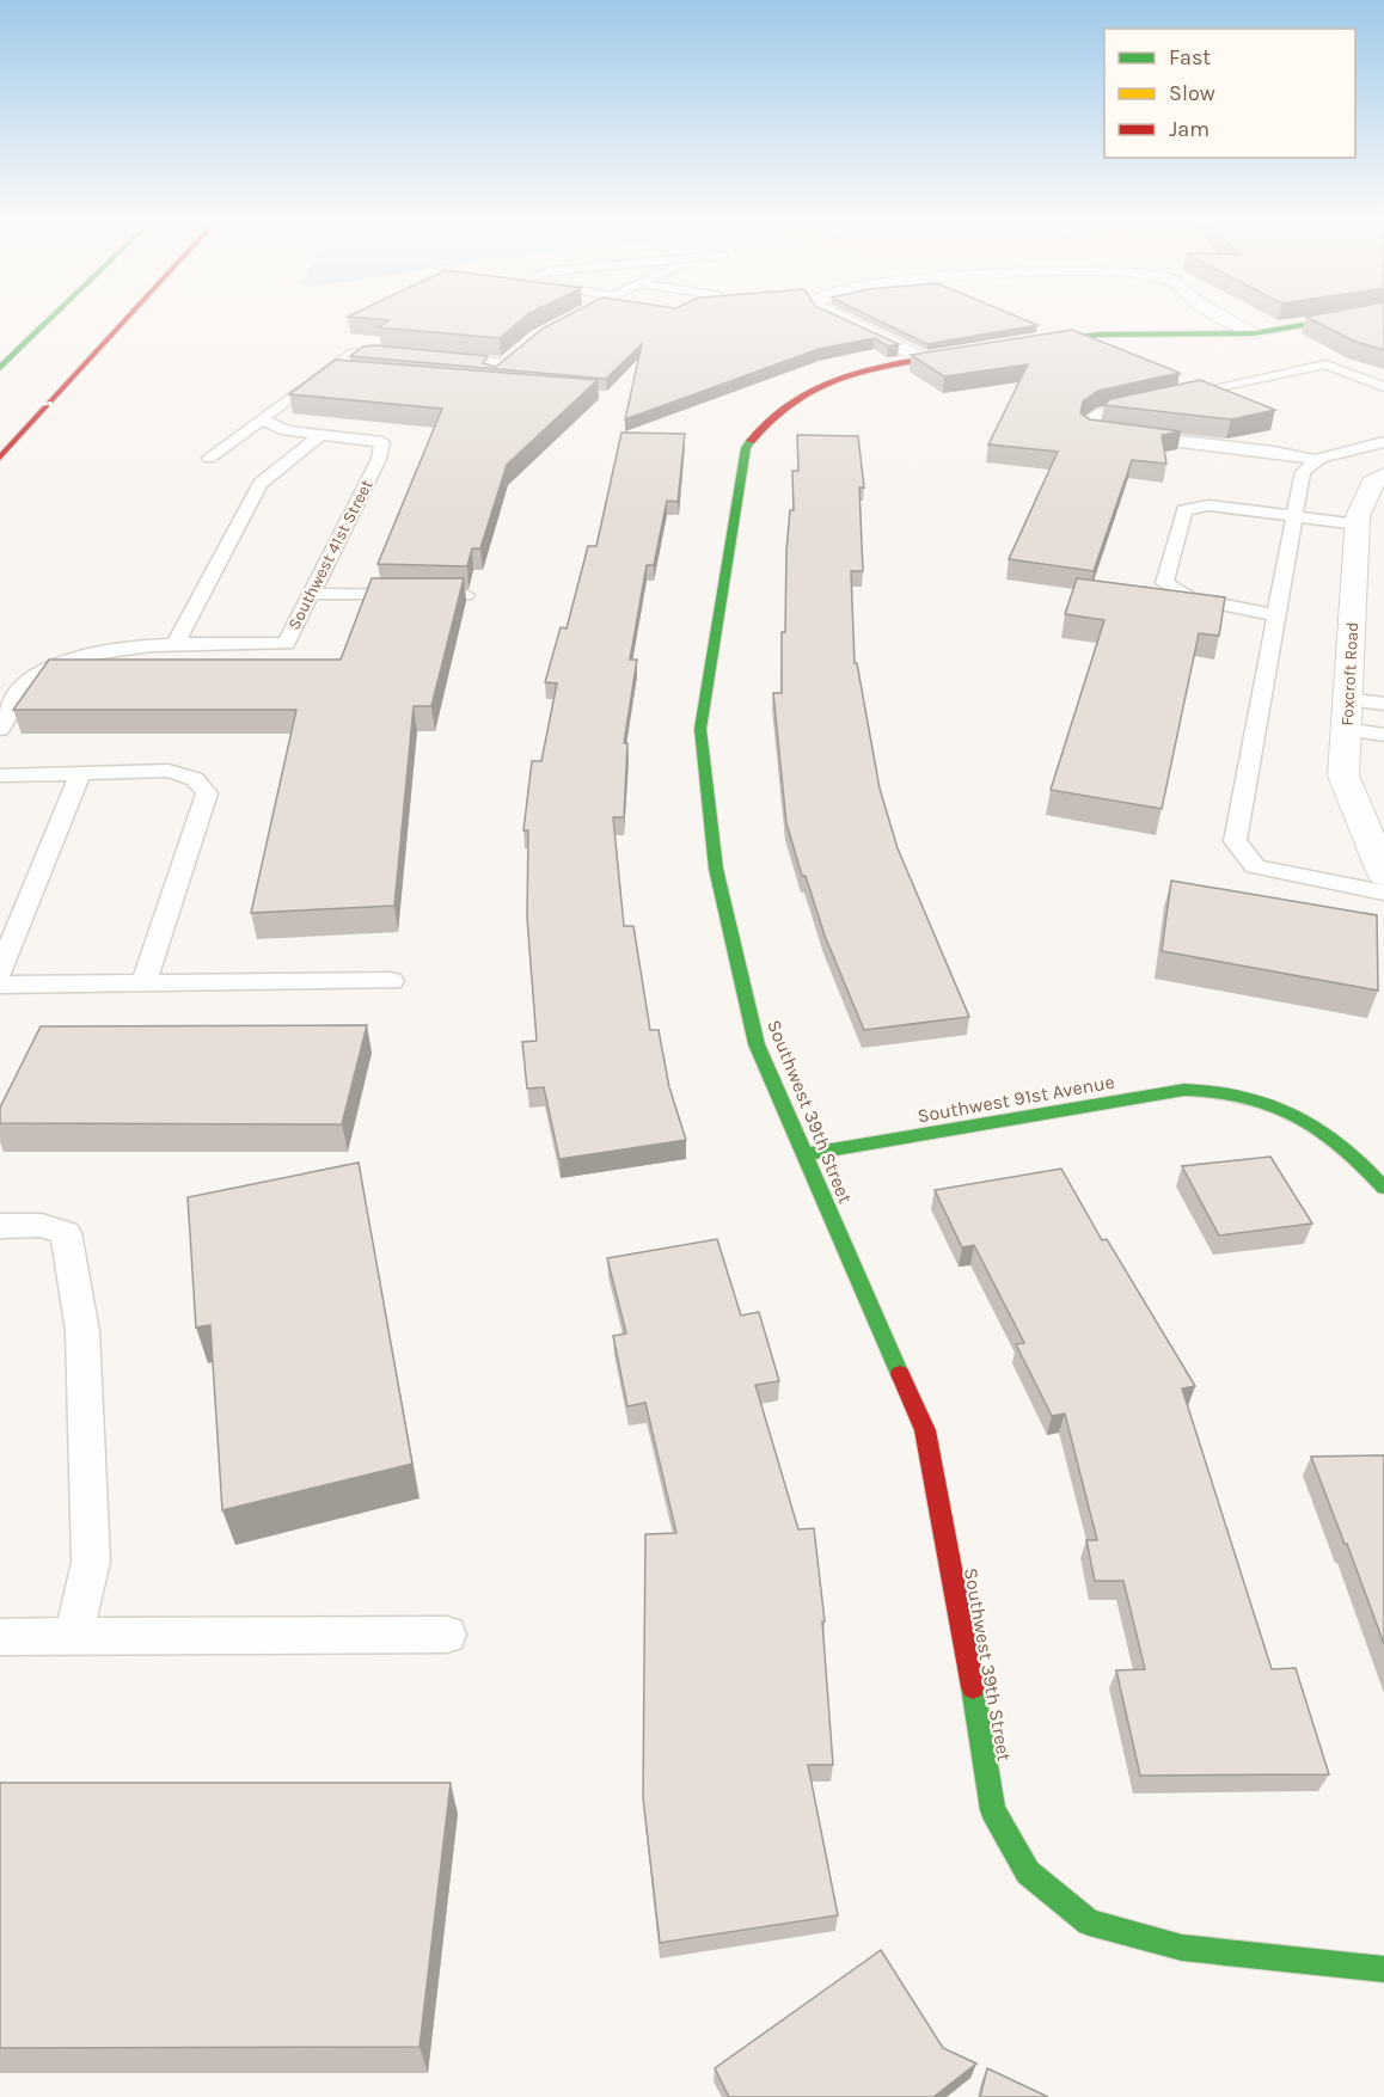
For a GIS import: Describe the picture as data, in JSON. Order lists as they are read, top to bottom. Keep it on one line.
{"streets":{"main road":["Southwest 91st Avenue","Southwest 39th Street"],"street":["Foxcroft Road"],"lane":["Southwest 41st Street"]},"crossings":[["Southwest 91st Avenue","Southwest 39th Street"]],"legend":["Fast","Slow","Jam"]}
